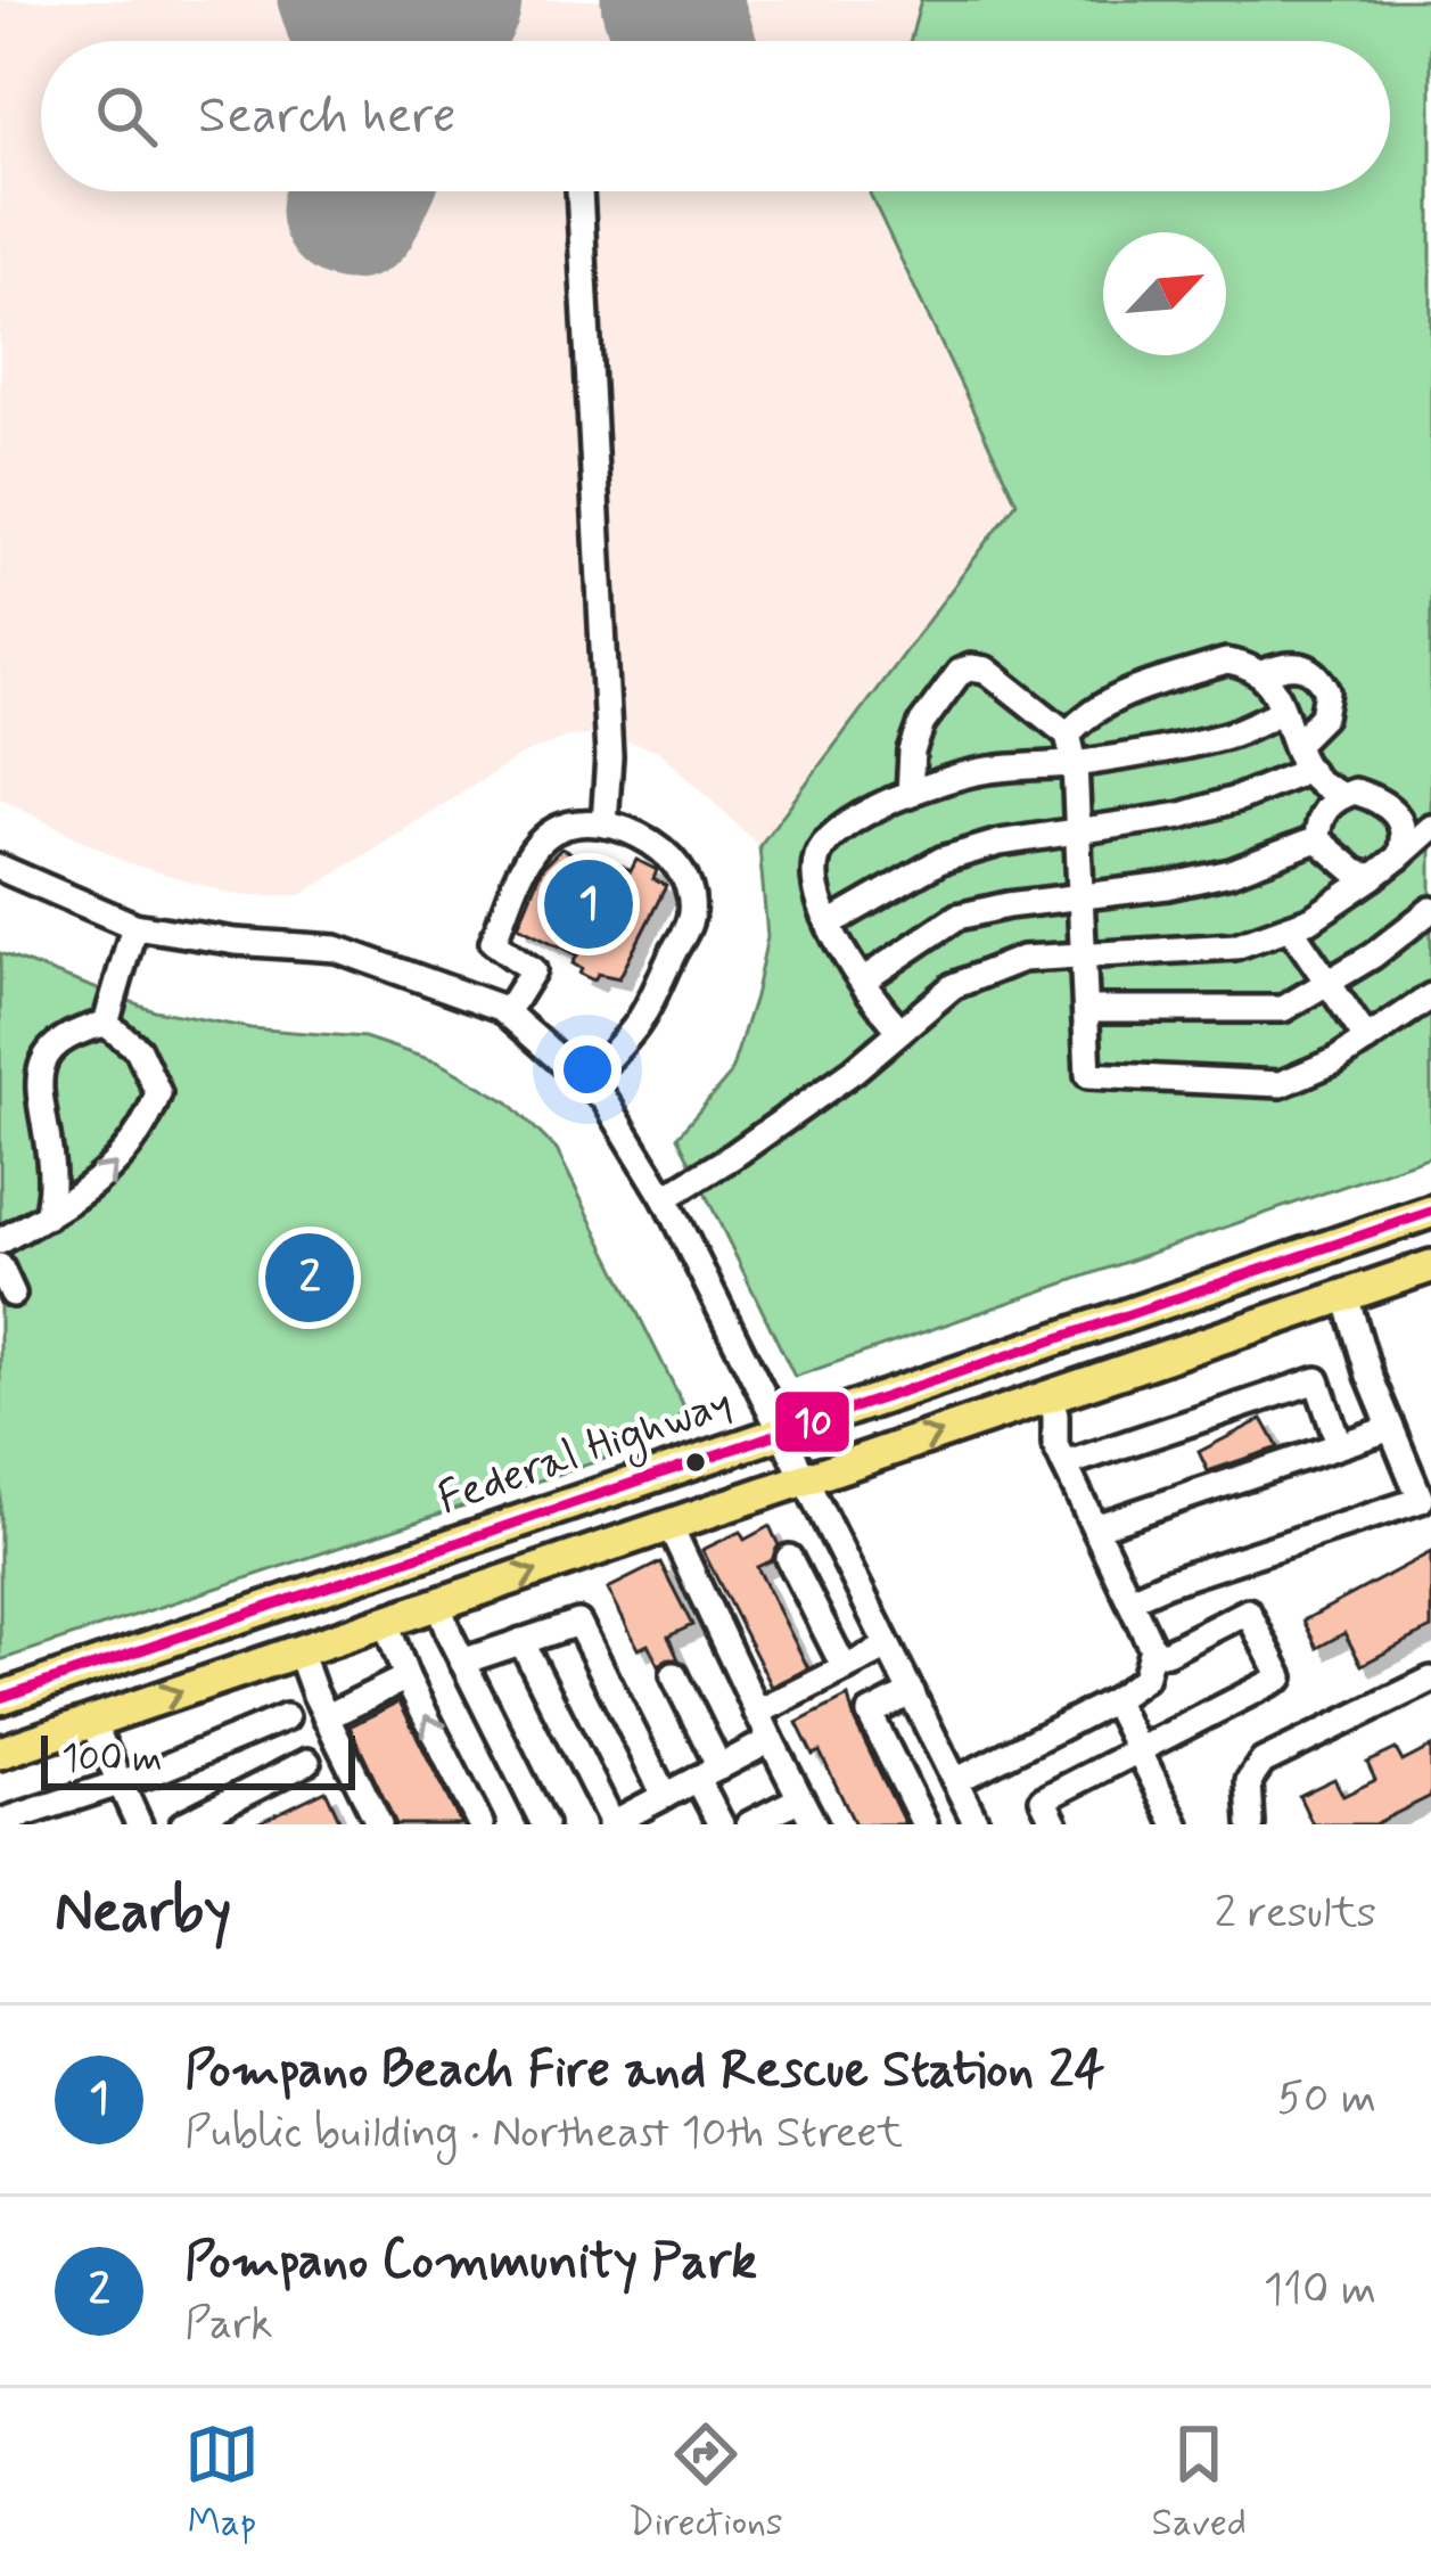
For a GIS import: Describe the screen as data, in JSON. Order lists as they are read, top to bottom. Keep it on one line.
{"streets":{"main road":["Federal Highway"]},"lines":["transit line 10"],"scale_bar":"100 m","north":"top right","page":{"search":"Search here","pins":["1","2"],"scale":"100 m","heading":["Nearby","2 results"],"list":[{"mark":"1","name":"Pompano Beach Fire and Rescue Station 24","note":"Public building · Northeast 10th Street","value":"50 m"},{"mark":"2","name":"Pompano Community Park","note":"Park","value":"110 m"}],"nav":["Map","Directions","Saved"]}}
